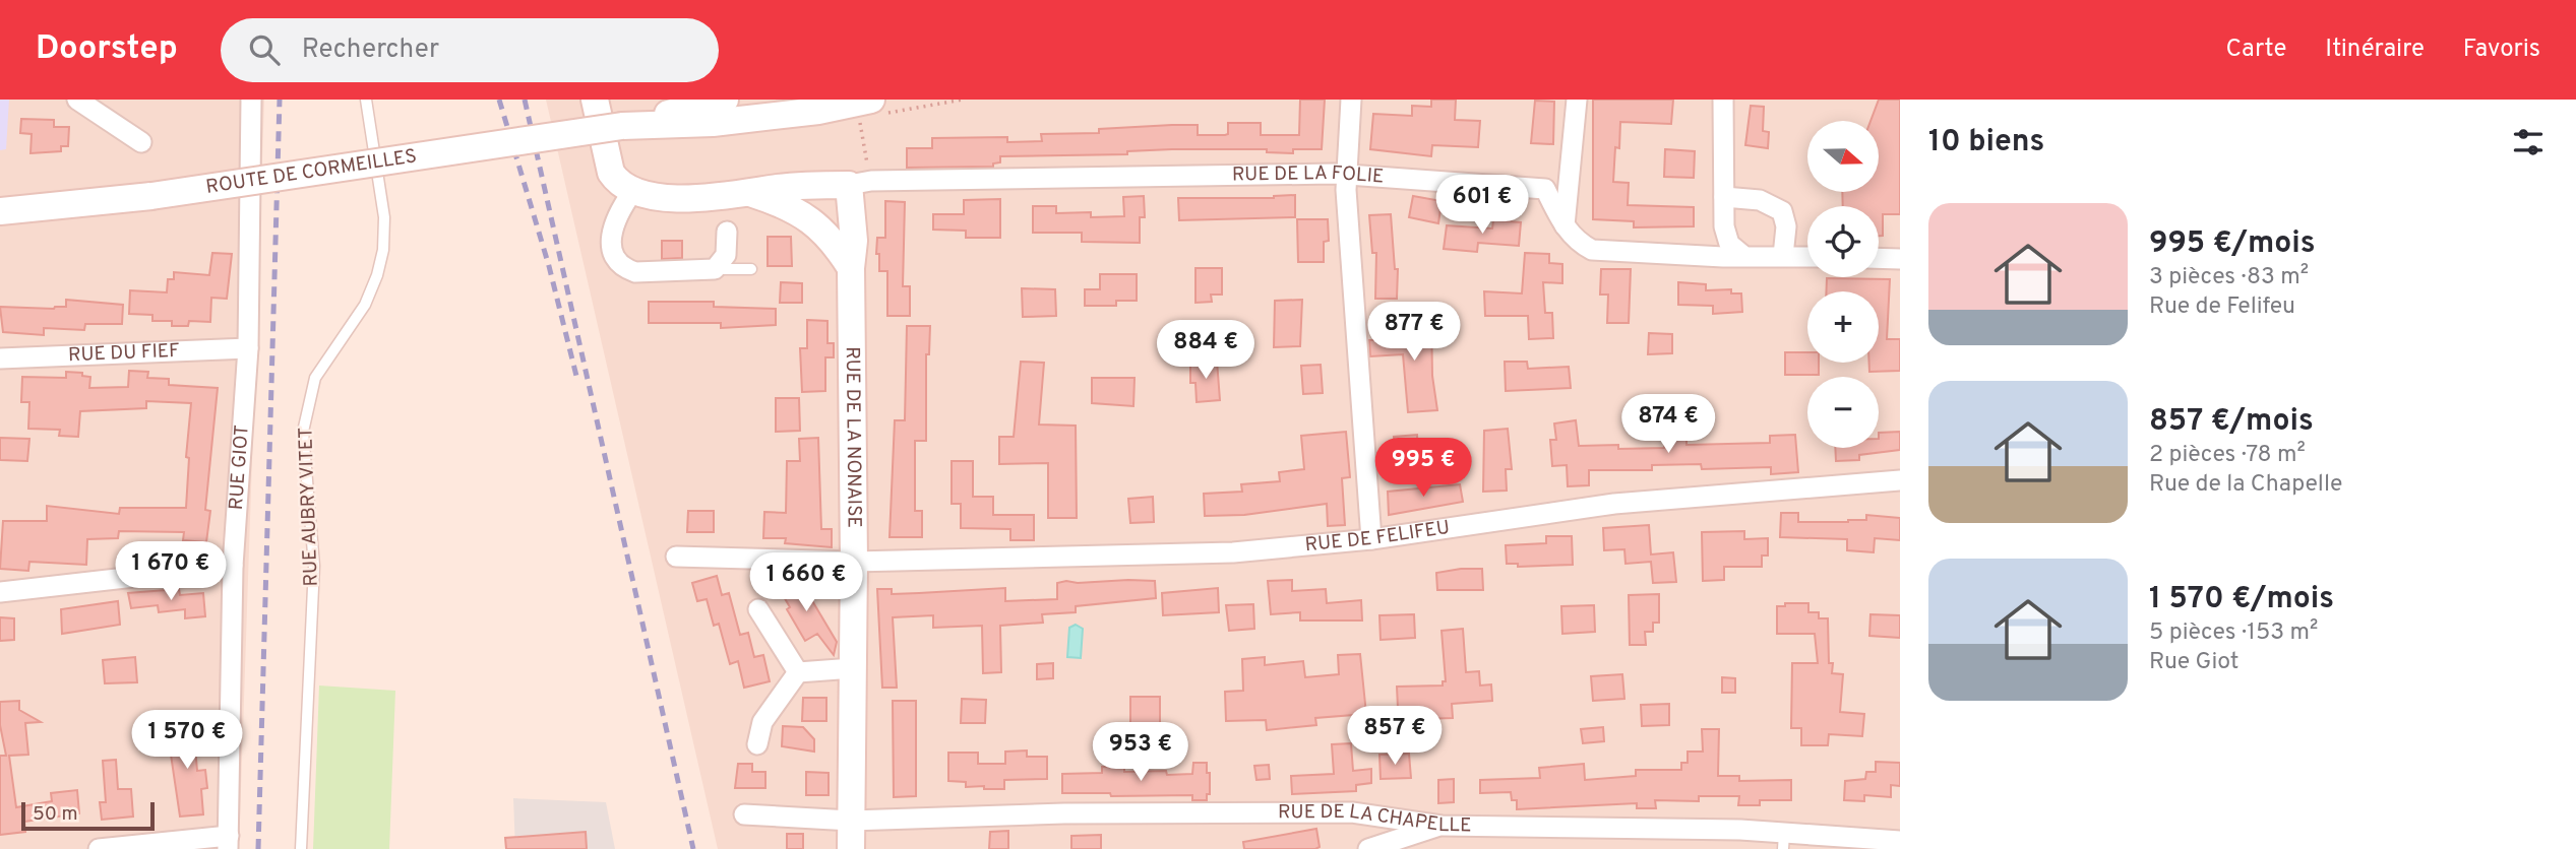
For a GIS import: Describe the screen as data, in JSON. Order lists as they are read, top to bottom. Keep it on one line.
{"streets":{"main road":["ROUTE DE CORMEILLES","RUE DE LA NONAISE"],"street":["RUE DE LA FOLIE","RUE DU FIEF","RUE GIOT","RUE DE FELIFEU","RUE DE LA CHAPELLE"],"lane":["RUE AUBRY VITET"]},"crossings":[["RUE DE LA FOLIE","RUE DE LA NONAISE"],["RUE DU FIEF","RUE GIOT"],["RUE DE LA NONAISE","RUE DE FELIFEU"],["RUE DE LA NONAISE","RUE DE LA CHAPELLE"]],"scale_bar":"50 m","north":"right","page":{"header":"Doorstep","search":"Rechercher","nav":["Carte","Itinéraire","Favoris"],"heading":"10 biens","map_buttons":["+","−"],"price":["601 €","877 €","884 €","874 €","995 €","1 670 €","1 660 €","857 €","1 570 €","953 €"],"list":[{"name":"995 €/mois","note":"3 pièces · 83 m² · Rue de Felifeu"},{"name":"857 €/mois","note":"2 pièces · 78 m² · Rue de la Chapelle"},{"name":"1 570 €/mois","note":"5 pièces · 153 m² · Rue Giot"}],"scale":"50 m"}}
